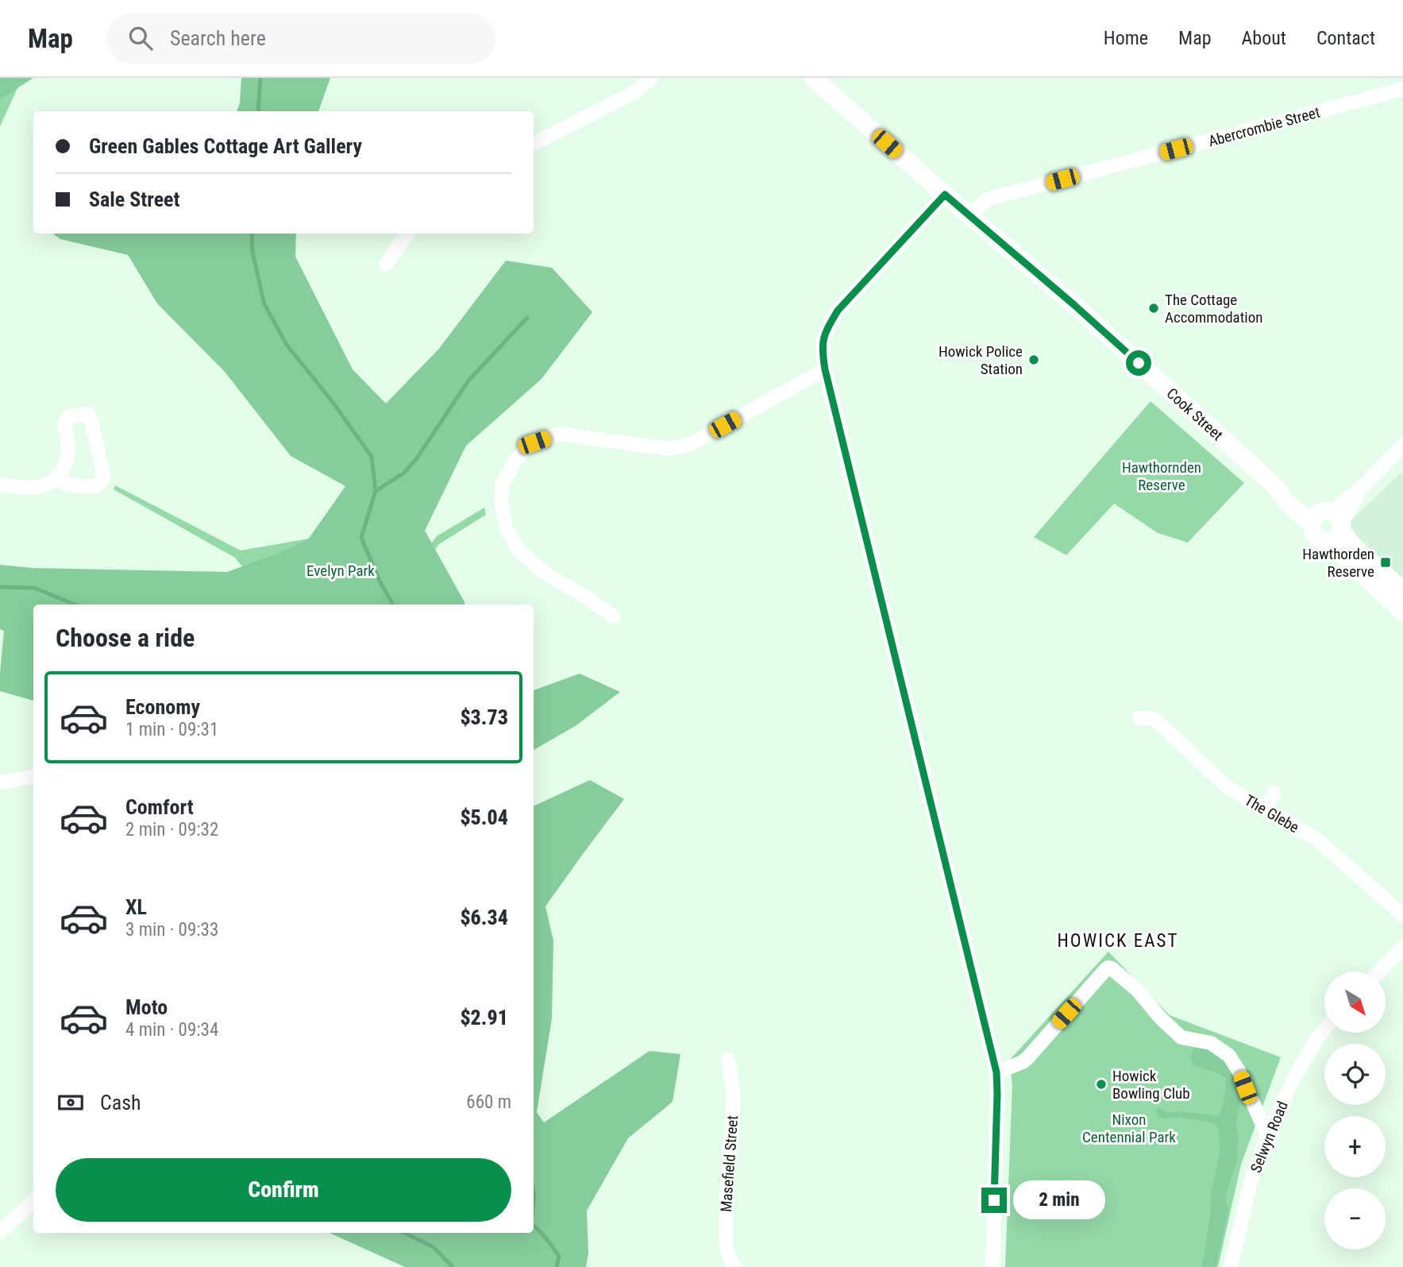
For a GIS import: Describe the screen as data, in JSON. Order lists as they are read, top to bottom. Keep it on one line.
{"streets":{"main road":["Cook Street"],"street":["Abercrombie Street","The Glebe","Selwyn Road","Masefield Street"]},"crossings":[["Abercrombie Street","Cook Street"]],"districts":["HOWICK EAST"],"parks":["Hawthornden Reserve","Evelyn Park","Nixon Centennial Park"],"places":{"other":["The Cottage Accommodation","Howick Police Station","Howick Bowling Club"],"transit":["Hawthorden Reserve"]},"north":"bottom right","page":{"header":"Map","search":"Search here","nav":["Home","Map","About","Contact"],"banner":["Green Gables Cottage Art Gallery","Sale Street"],"heading":"Choose a ride","list":[{"name":"Economy","note":"1 min · 09:31","value":"$3.73"},{"name":"Comfort","note":"2 min · 09:32","value":"$5.04"},{"name":"XL","note":"3 min · 09:33","value":"$6.34"},{"name":"Moto","note":"4 min · 09:34","value":"$2.91"}],"map_buttons":["+","−"],"pay":["Cash","660 m"],"buttons":"Confirm","bubble":"2 min"}}
